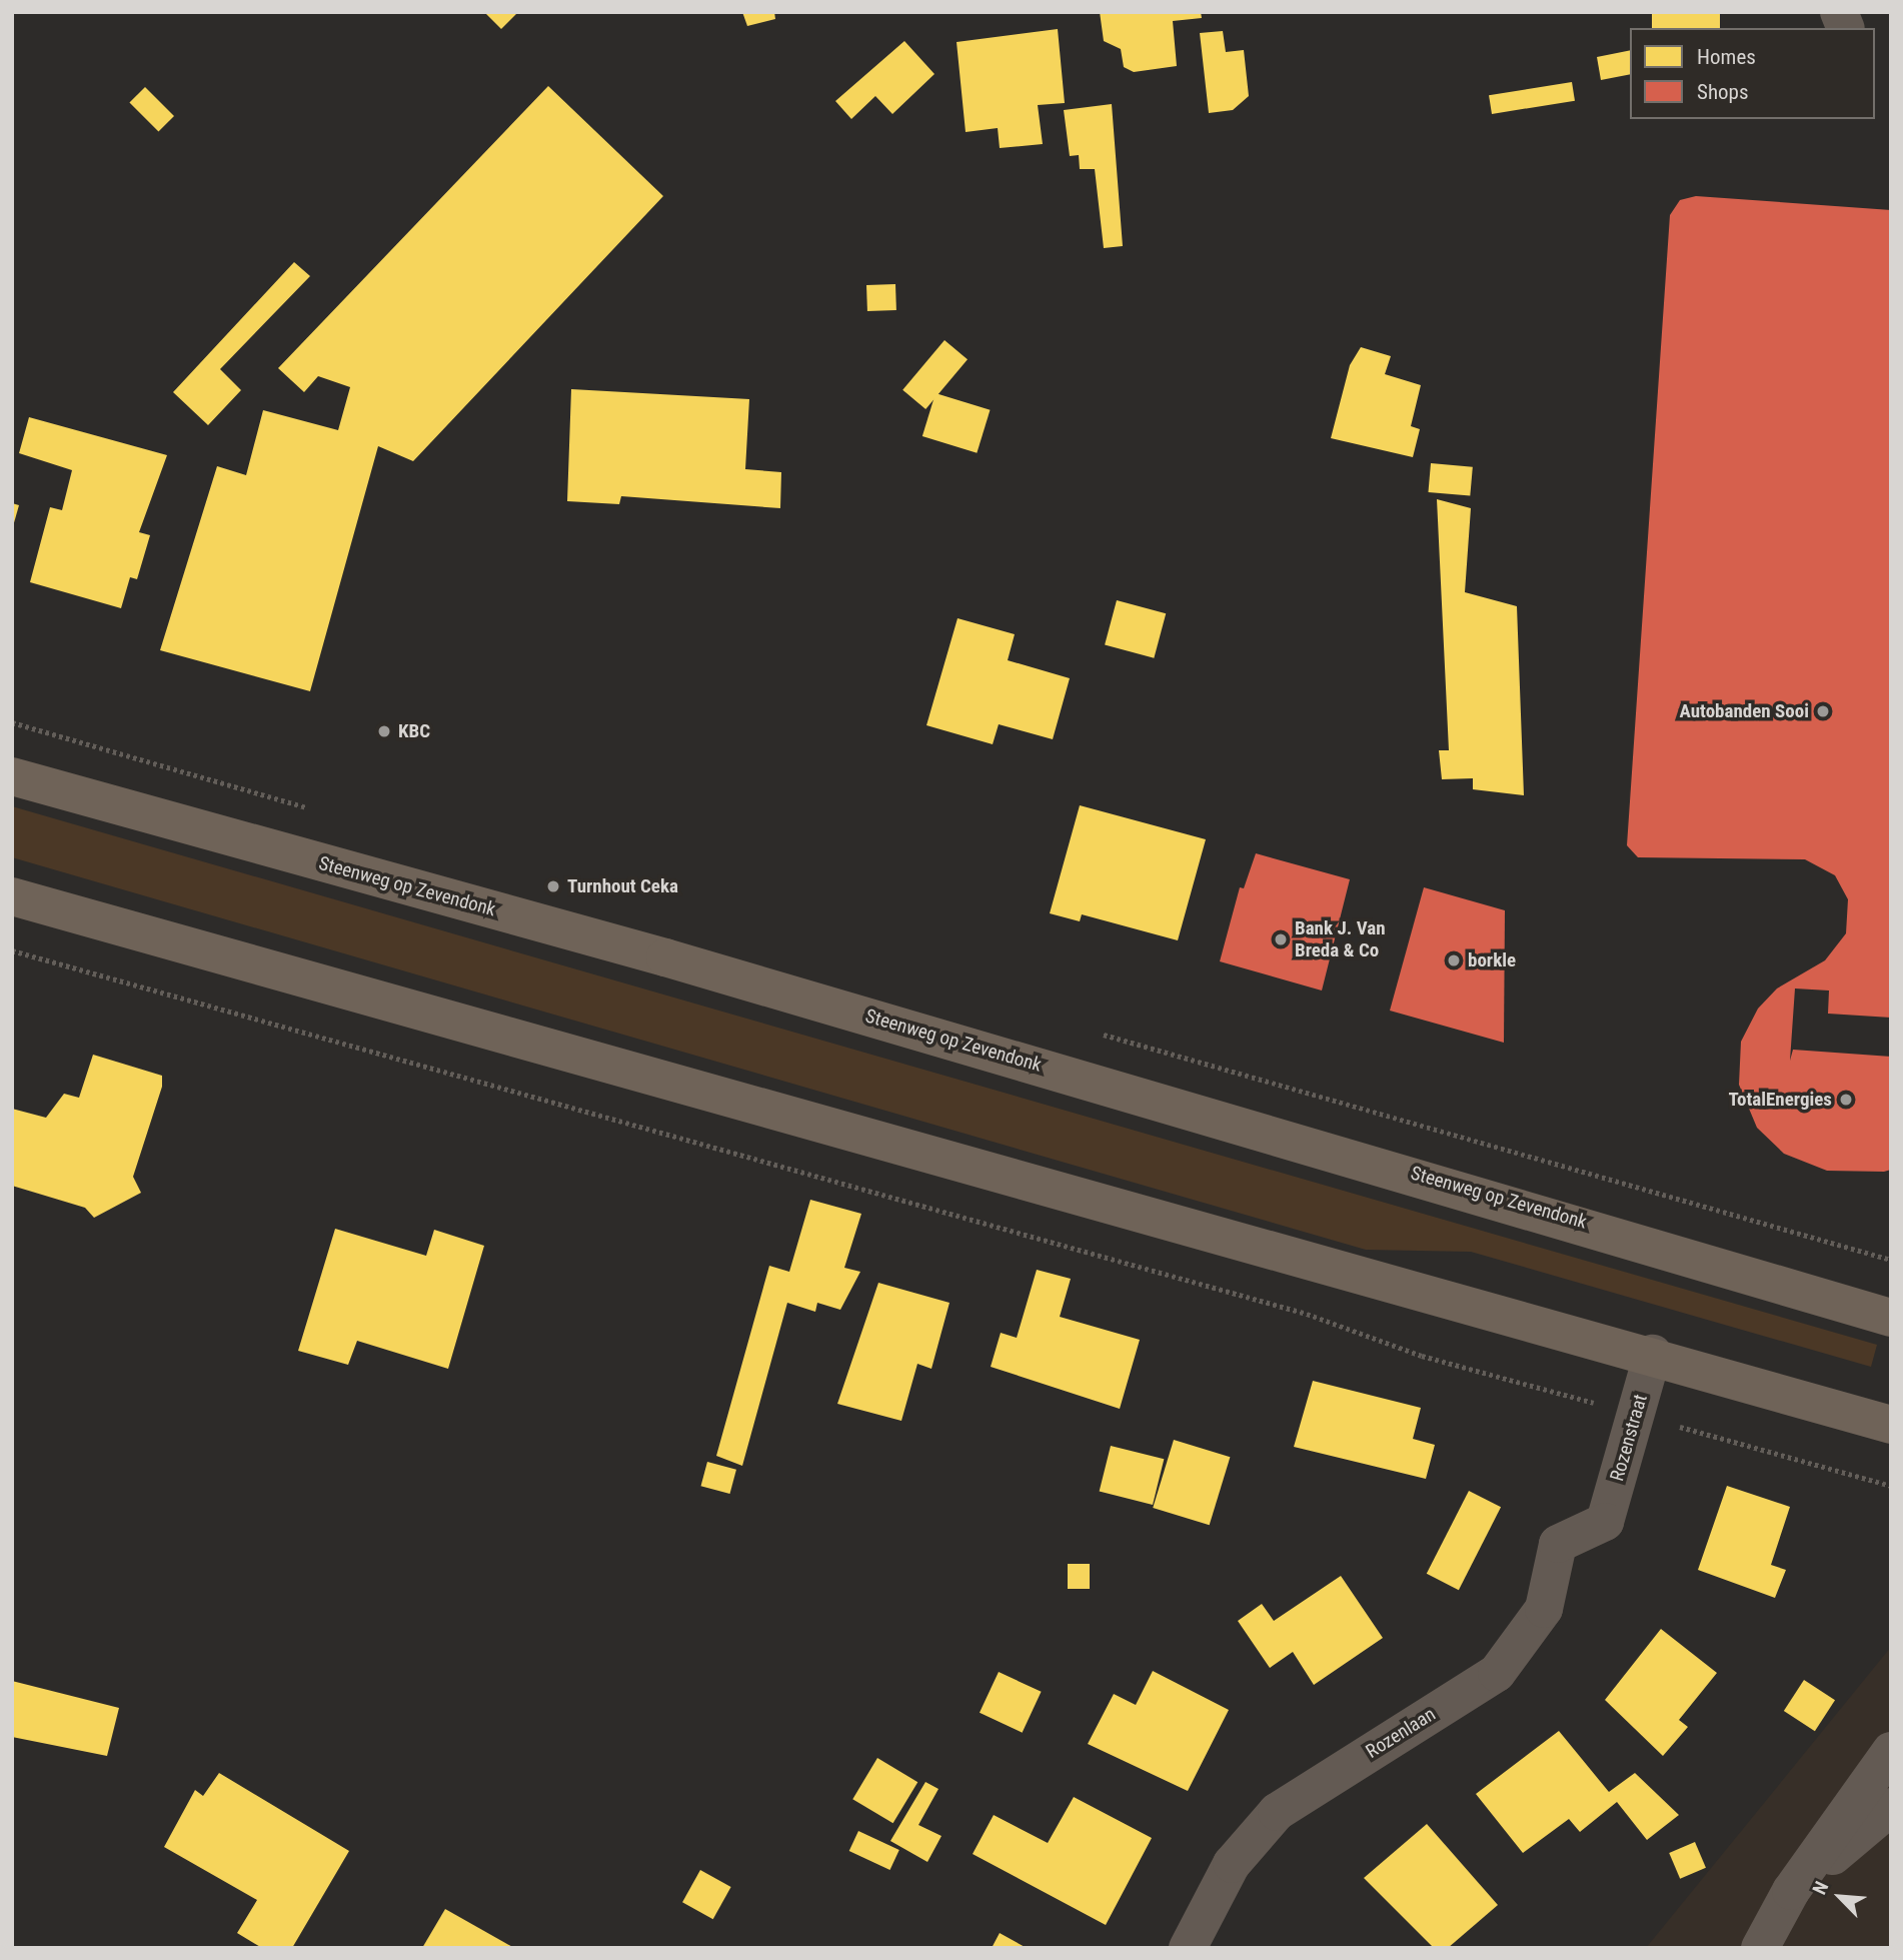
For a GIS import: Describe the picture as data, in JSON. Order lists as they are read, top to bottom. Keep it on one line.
{"streets":{"main road":["Steenweg op Zevendonk"],"street":["Rozenstraat","Rozenlaan"]},"crossings":[["Rozenstraat","Rozenlaan"]],"places":["Autobanden Sooi","KBC","Turnhout Ceka","Bank J. Van Breda & Co","borkle","TotalEnergies"],"legend":["Homes","Shops"],"north":"top left"}
